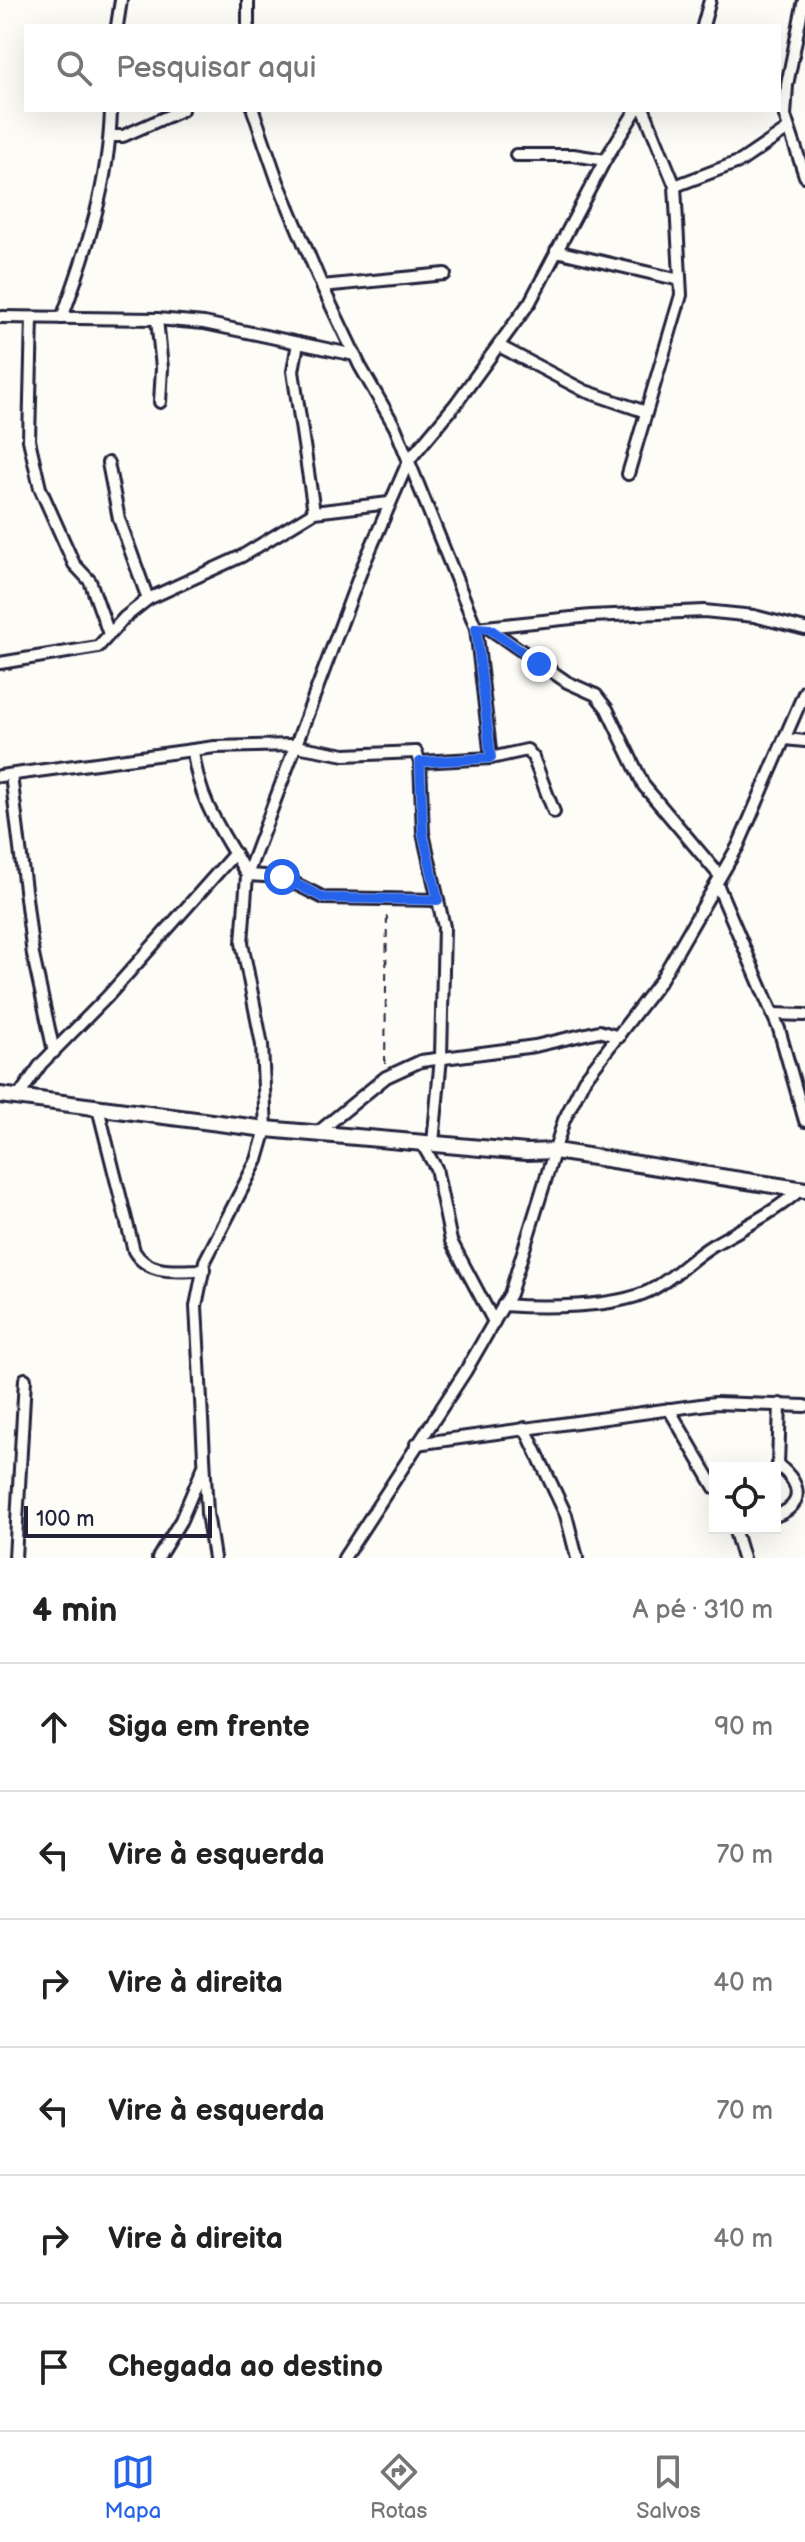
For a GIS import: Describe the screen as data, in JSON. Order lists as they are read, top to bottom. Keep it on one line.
{"scale_bar":"100 m","page":{"search":"Pesquisar aqui","scale":"100 m","heading":["4 min","A pé · 310 m"],"list":[["Siga em frente","90 m"],["Vire à esquerda","70 m"],["Vire à direita","40 m"],["Vire à esquerda","70 m"],["Vire à direita","40 m"],"Chegada ao destino"],"nav":["Mapa","Rotas","Salvos"]}}
